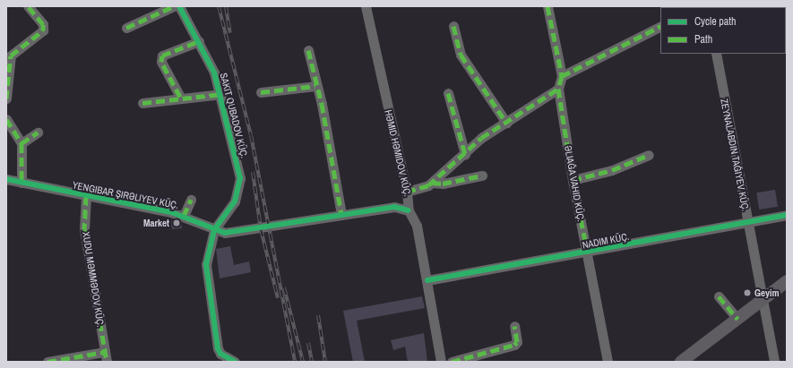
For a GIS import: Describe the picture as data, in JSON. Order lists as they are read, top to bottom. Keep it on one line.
{"streets":{"street":["SAKIT QUBADOV KÜÇ.","HƏMID HƏMIDOV KÜÇ.","ƏLIAĞA VAHID KÜÇ.","YENGIBAR ŞIRƏLIYEV KÜÇ.","NADIM KÜÇ.","XUDU MƏMMƏDOV KÜÇ."]},"crossings":[["SAKIT QUBADOV KÜÇ.","YENGIBAR ŞIRƏLIYEV KÜÇ."],["HƏMID HƏMIDOV KÜÇ.","YENGIBAR ŞIRƏLIYEV KÜÇ."],["HƏMID HƏMIDOV KÜÇ.","NADIM KÜÇ."],["ƏLIAĞA VAHID KÜÇ.","NADIM KÜÇ."],["YENGIBAR ŞIRƏLIYEV KÜÇ.","XUDU MƏMMƏDOV KÜÇ."]],"places":["Market","Geyim"],"legend":["Cycle path","Path"]}
